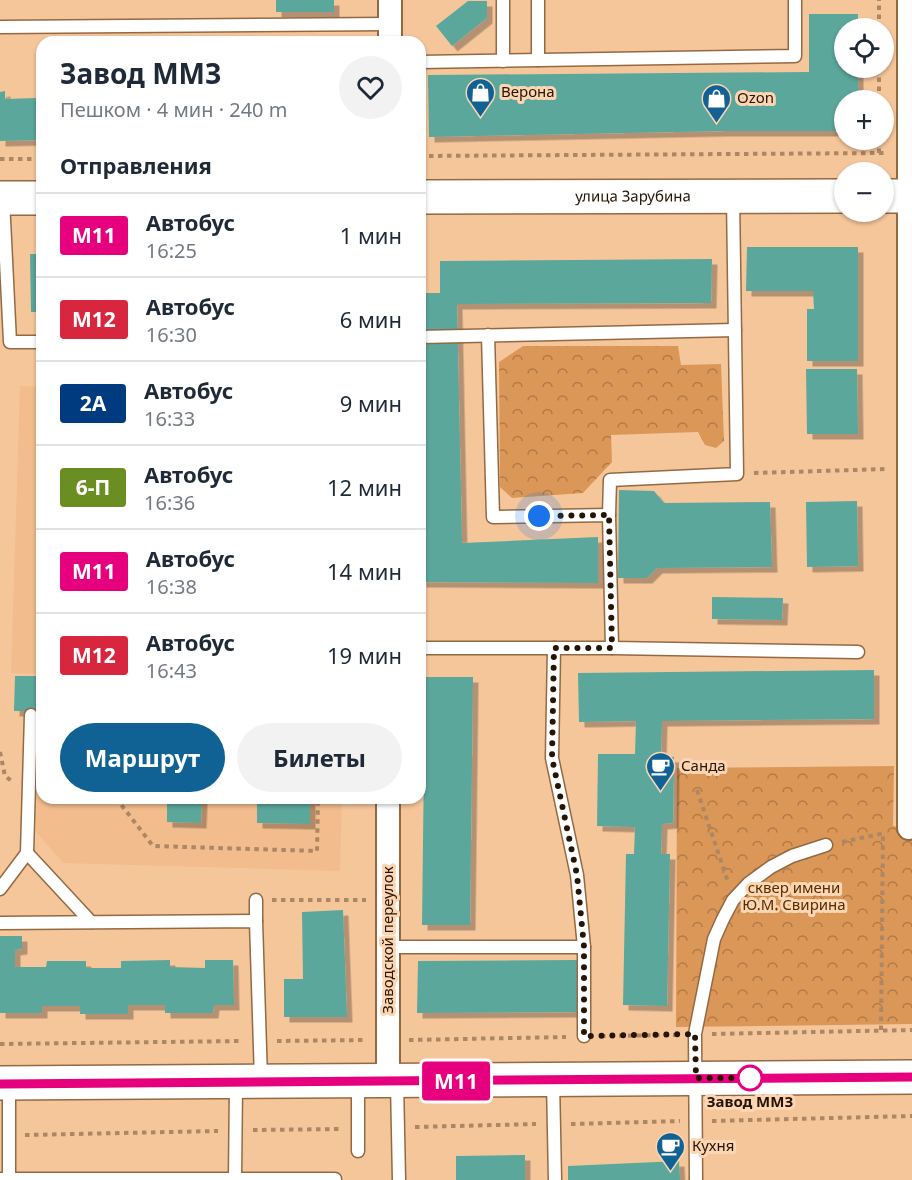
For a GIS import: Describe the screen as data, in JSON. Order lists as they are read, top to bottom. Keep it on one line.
{"streets":{"main road":["улица Зарубина"],"street":["Заводской переулок"]},"parks":["сквер имени Ю.М. Свирина"],"places":{"shop":["Верона","Ozon"],"cafe":["Санда","Кухня"],"other":["Завод ММЗ"]},"lines":["bus line М11"],"page":{"on_map":"М11","map_buttons":["+","−"],"heading":[["Завод ММЗ","Пешком · 4 мин · 240 m"],"Отправления"],"list":[{"mark":"М11","name":"Автобус","note":"16:25","value":"1 мин"},{"mark":"М12","name":"Автобус","note":"16:30","value":"6 мин"},{"mark":"2А","name":"Автобус","note":"16:33","value":"9 мин"},{"mark":"6-П","name":"Автобус","note":"16:36","value":"12 мин"},{"mark":"М11","name":"Автобус","note":"16:38","value":"14 мин"},{"mark":"М12","name":"Автобус","note":"16:43","value":"19 мин"}],"buttons":["Маршрут","Билеты"]}}
